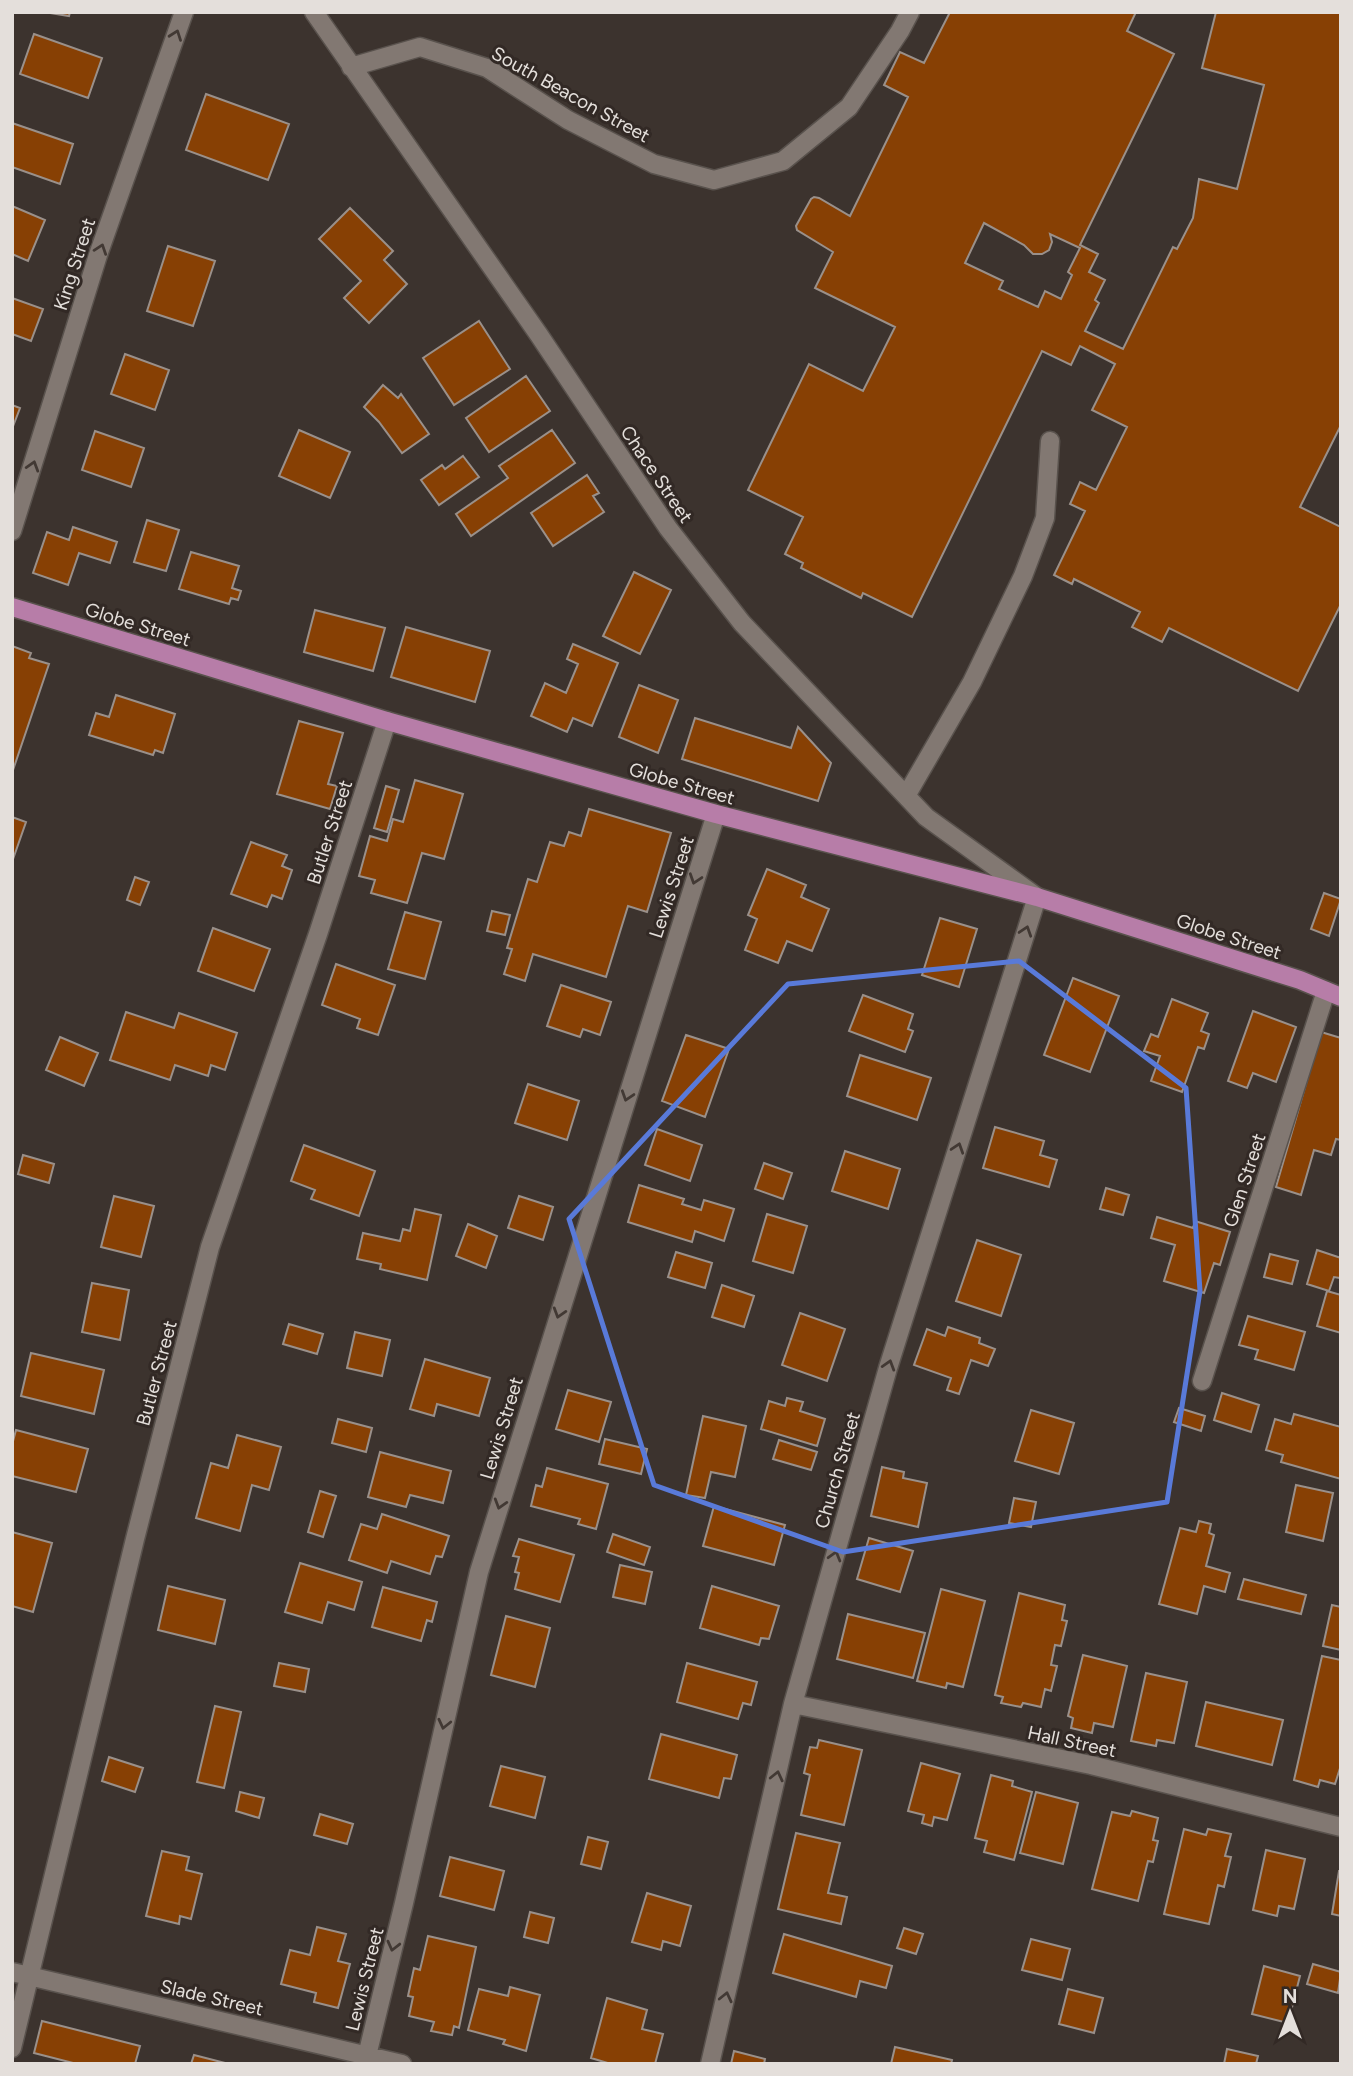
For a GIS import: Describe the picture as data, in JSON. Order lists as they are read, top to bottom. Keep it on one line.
{"streets":{"main road":["Globe Street"],"street":["South Beacon Street","King Street","Chace Street","Butler Street","Lewis Street","Glen Street","Church Street","Hall Street","Slade Street"]},"crossings":[["South Beacon Street","Chace Street"],["Chace Street","Globe Street"],["Chace Street","Church Street"],["Globe Street","Butler Street"],["Globe Street","Lewis Street"],["Globe Street","Glen Street"],["Globe Street","Church Street"],["Butler Street","Slade Street"],["Lewis Street","Slade Street"],["Church Street","Hall Street"]],"one_way":["King Street","Lewis Street","Church Street"],"north":"top"}
